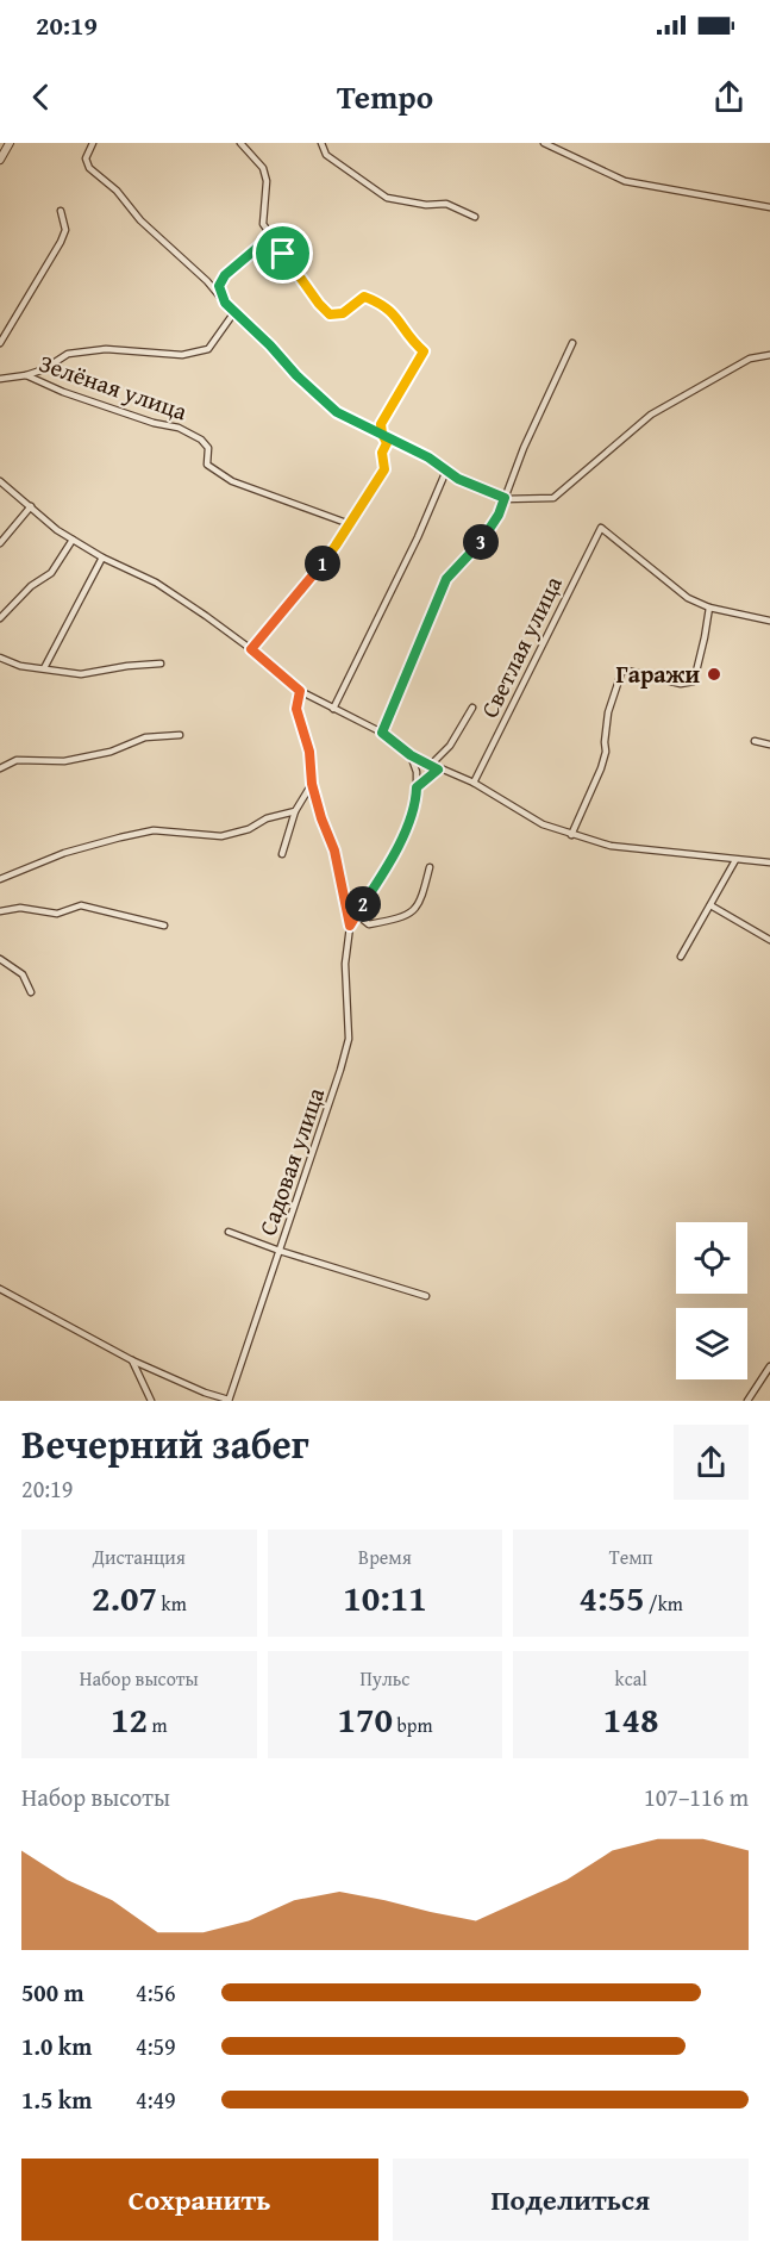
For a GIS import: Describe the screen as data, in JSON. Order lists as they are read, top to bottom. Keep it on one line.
{"streets":{"street":["Зелёная улица","Светлая улица","Садовая улица"]},"places":["Гаражи"],"page":{"status":"20:19","header":"Tempo","pins":["3","1","2"],"heading":["Вечерний забег","20:19"],"stats":[["Дистанция","2.07 km"],["Время","10:11"],["Темп","4:55 /km"],["Набор высоты","12 m"],["Пульс","170 bpm"],["kcal","148"]],"chart":["Набор высоты","107–116 m"],"list":[{"name":"500 m","note":"4:56"},{"name":"1.0 km","note":"4:59"},{"name":"1.5 km","note":"4:49"}],"buttons":["Сохранить","Поделиться"]}}
